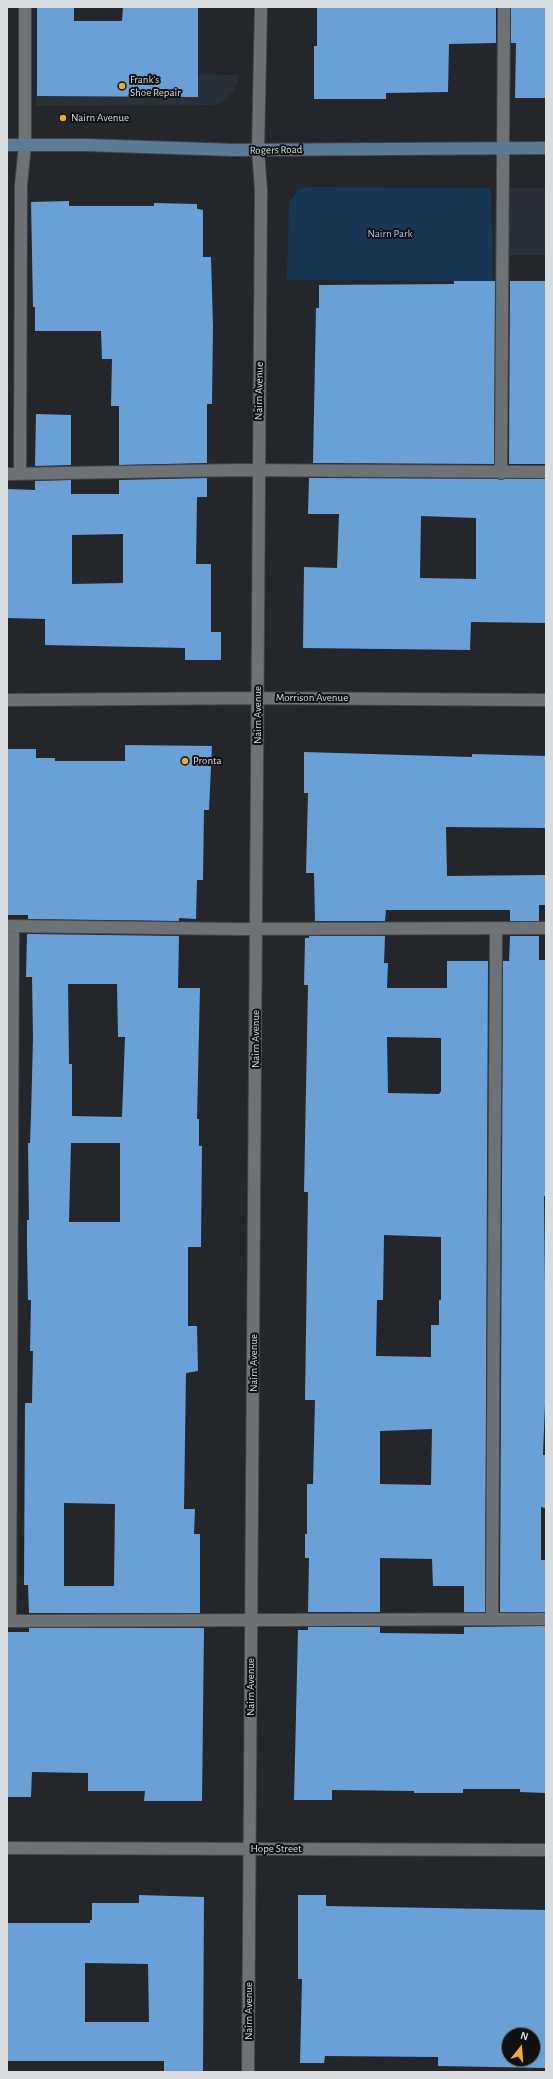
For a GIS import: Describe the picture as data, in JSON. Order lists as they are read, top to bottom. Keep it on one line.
{"streets":{"street":["Rogers Road","Nairn Avenue","Morrison Avenue","Hope Street"]},"crossings":[["Rogers Road","Nairn Avenue"],["Nairn Avenue","Morrison Avenue"],["Nairn Avenue","Hope Street"]],"parks":["Nairn Park"],"places":["Frank's Shoe Repair","Nairn Avenue","Pronta"],"north":"top"}
